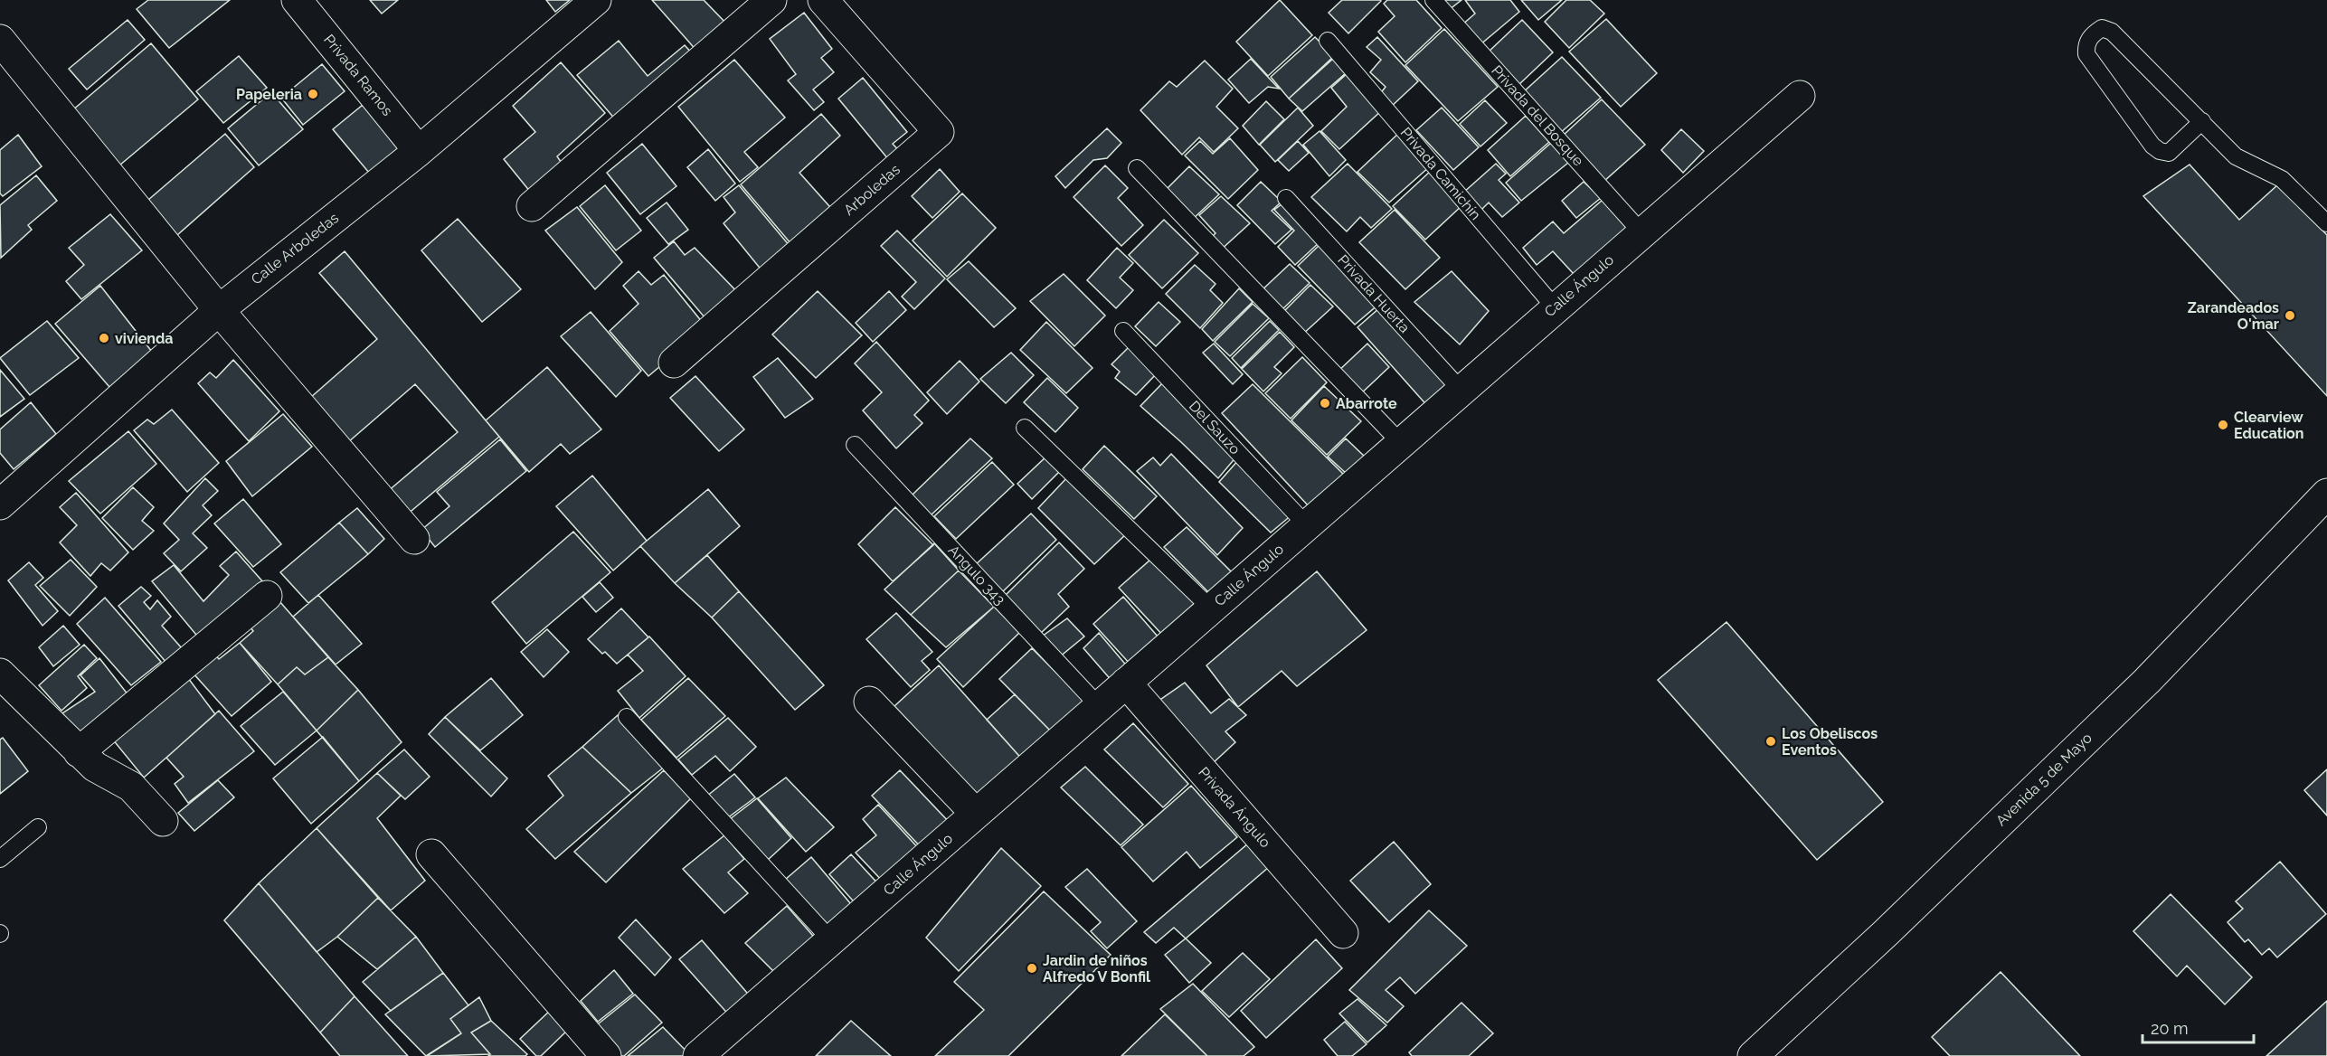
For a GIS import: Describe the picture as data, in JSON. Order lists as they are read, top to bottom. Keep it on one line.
{"streets":{"street":["Privada Ramos","Arboledas","Calle Arboledas","Calle Ángulo","Avenida 5 de Mayo","Privada Ángulo"],"lane":["Privada del Bosque","Privada Camichín","Privada Huerta","Del Sauzo","Angulo 343"]},"crossings":[["Privada Ramos","Calle Arboledas"],["Privada del Bosque","Calle Ángulo"],["Privada Camichín","Calle Ángulo"],["Calle Ángulo","Privada Huerta"],["Calle Ángulo","Del Sauzo"],["Calle Ángulo","Angulo 343"],["Calle Ángulo","Privada Ángulo"]],"places":["Papeleria","Zarandeados O'mar","vivienda","Abarrote","Clearview Education","Los Obeliscos Eventos","Jardin de niños Alfredo V Bonfil"],"scale_bar":"20 m"}
